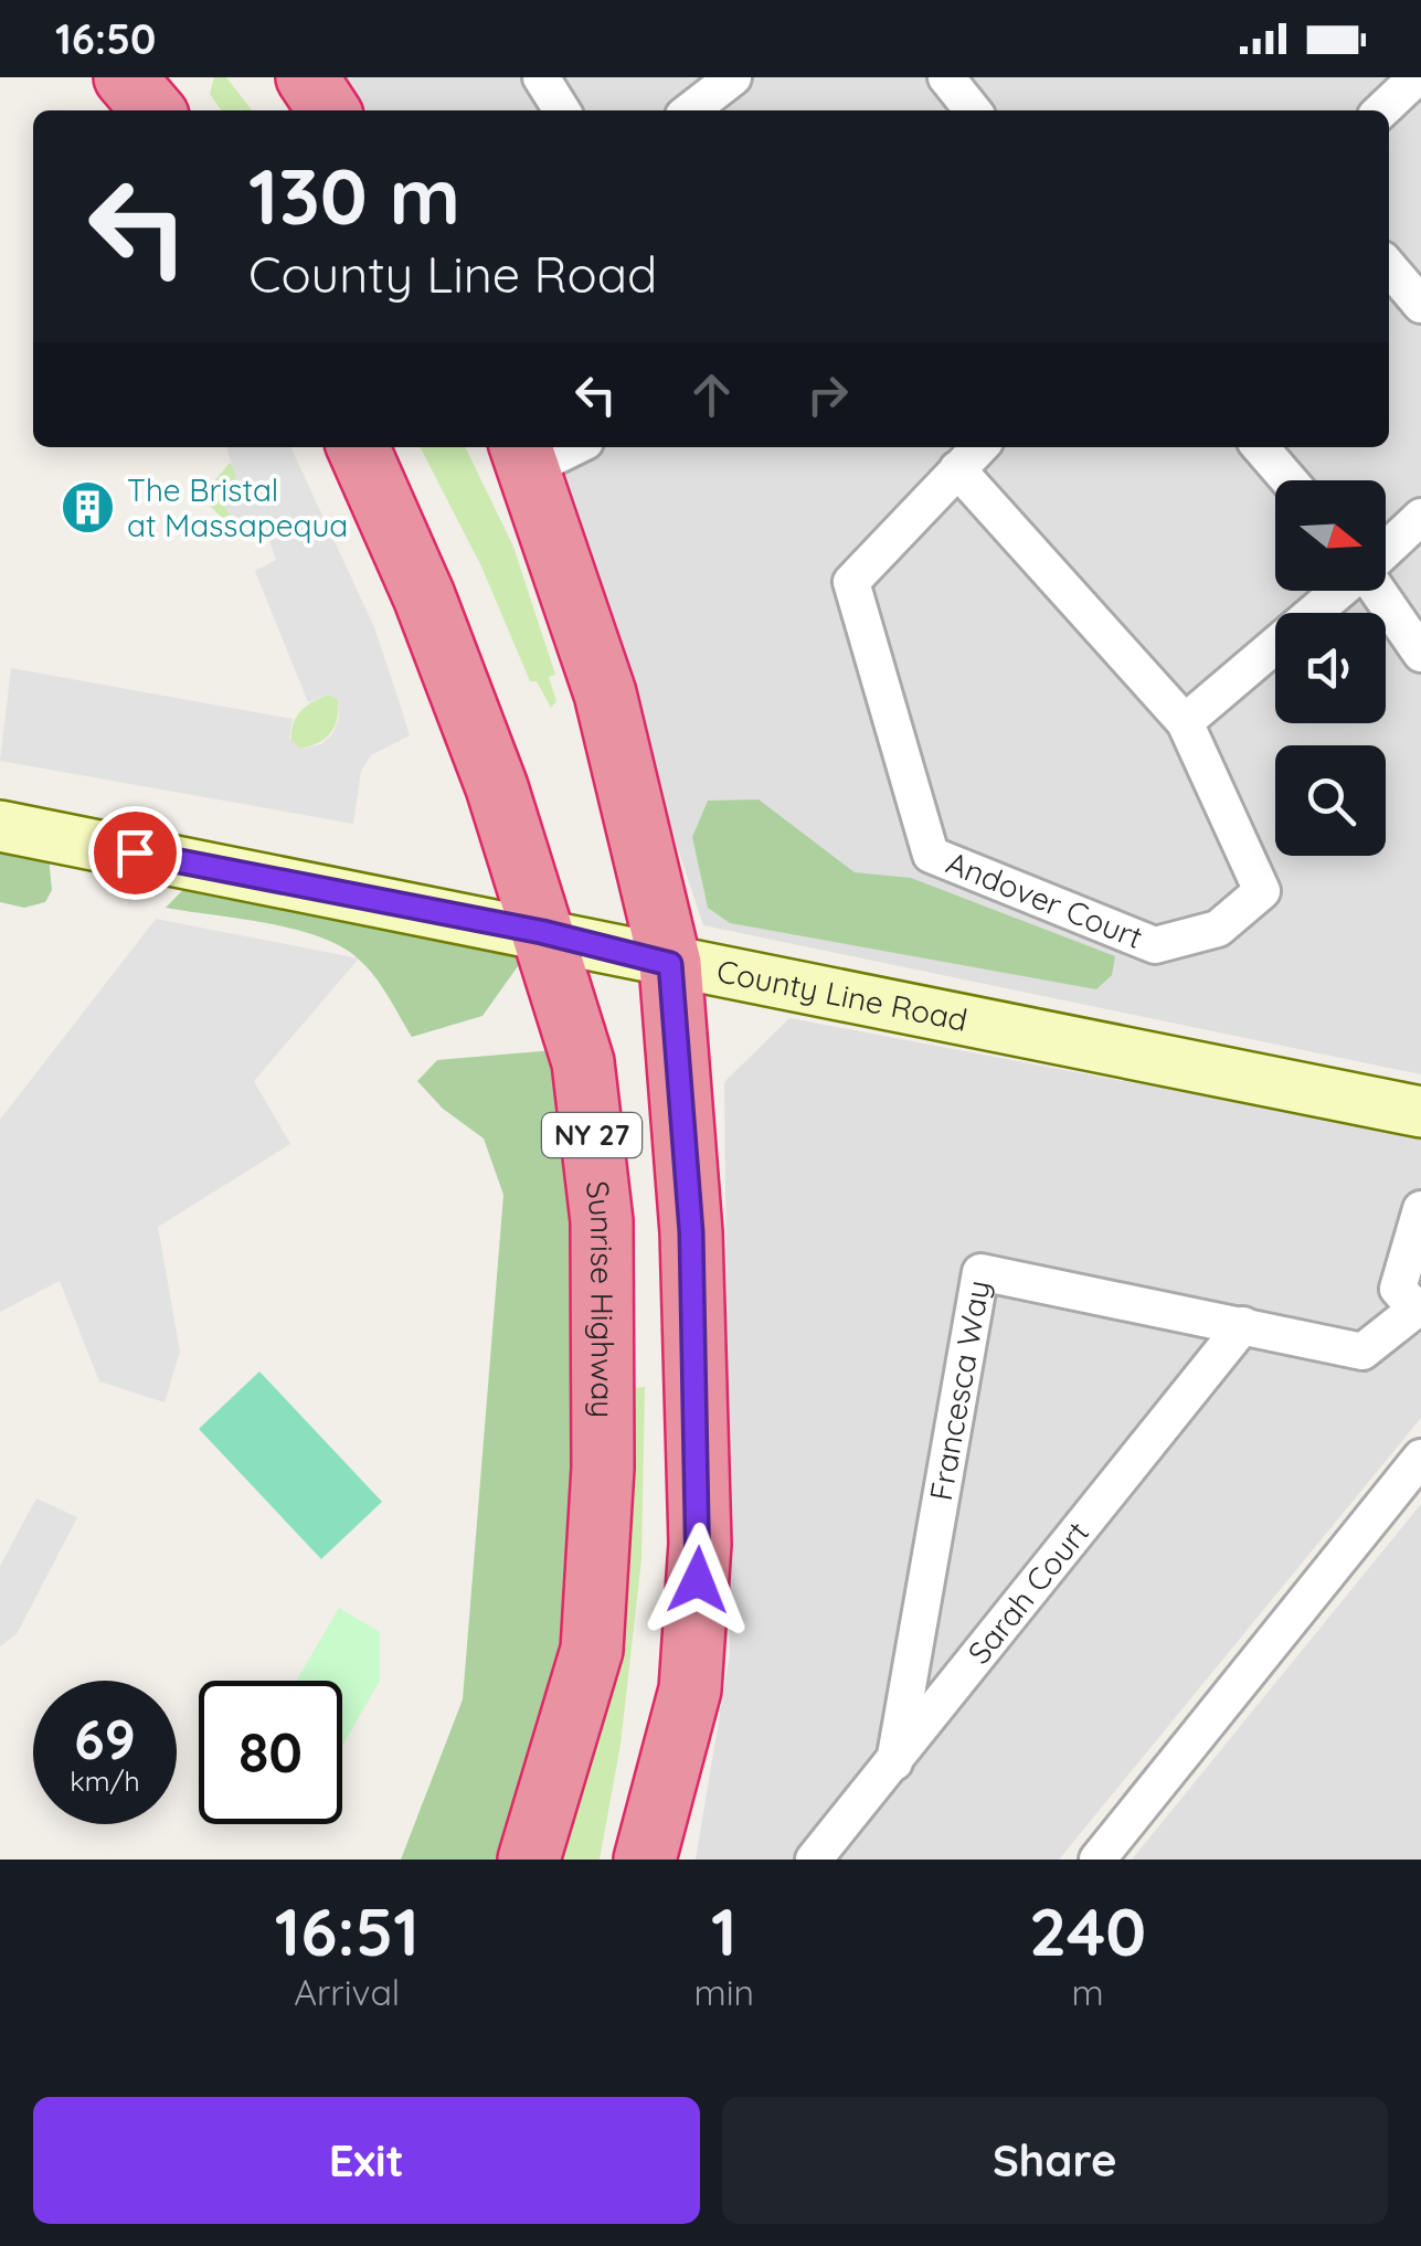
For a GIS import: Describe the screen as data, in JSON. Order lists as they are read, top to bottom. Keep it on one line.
{"streets":{"highway":["NY 27","Sunrise Highway"],"main road":["County Line Road"],"street":["Andover Court","Francesca Way","Sarah Court"]},"crossings":[["County Line Road","NY 27"],["County Line Road","Sunrise Highway"],["Francesca Way","Sarah Court"]],"places":{"building":["The Bristal at Massapequa"]},"north":"right","page":{"status":"16:50","turn":["130 m","County Line Road"],"speed":"69 km/h","limit":"80","eta":["16:51","Arrival","1","min","240","m"],"buttons":["Exit","Share"]}}
